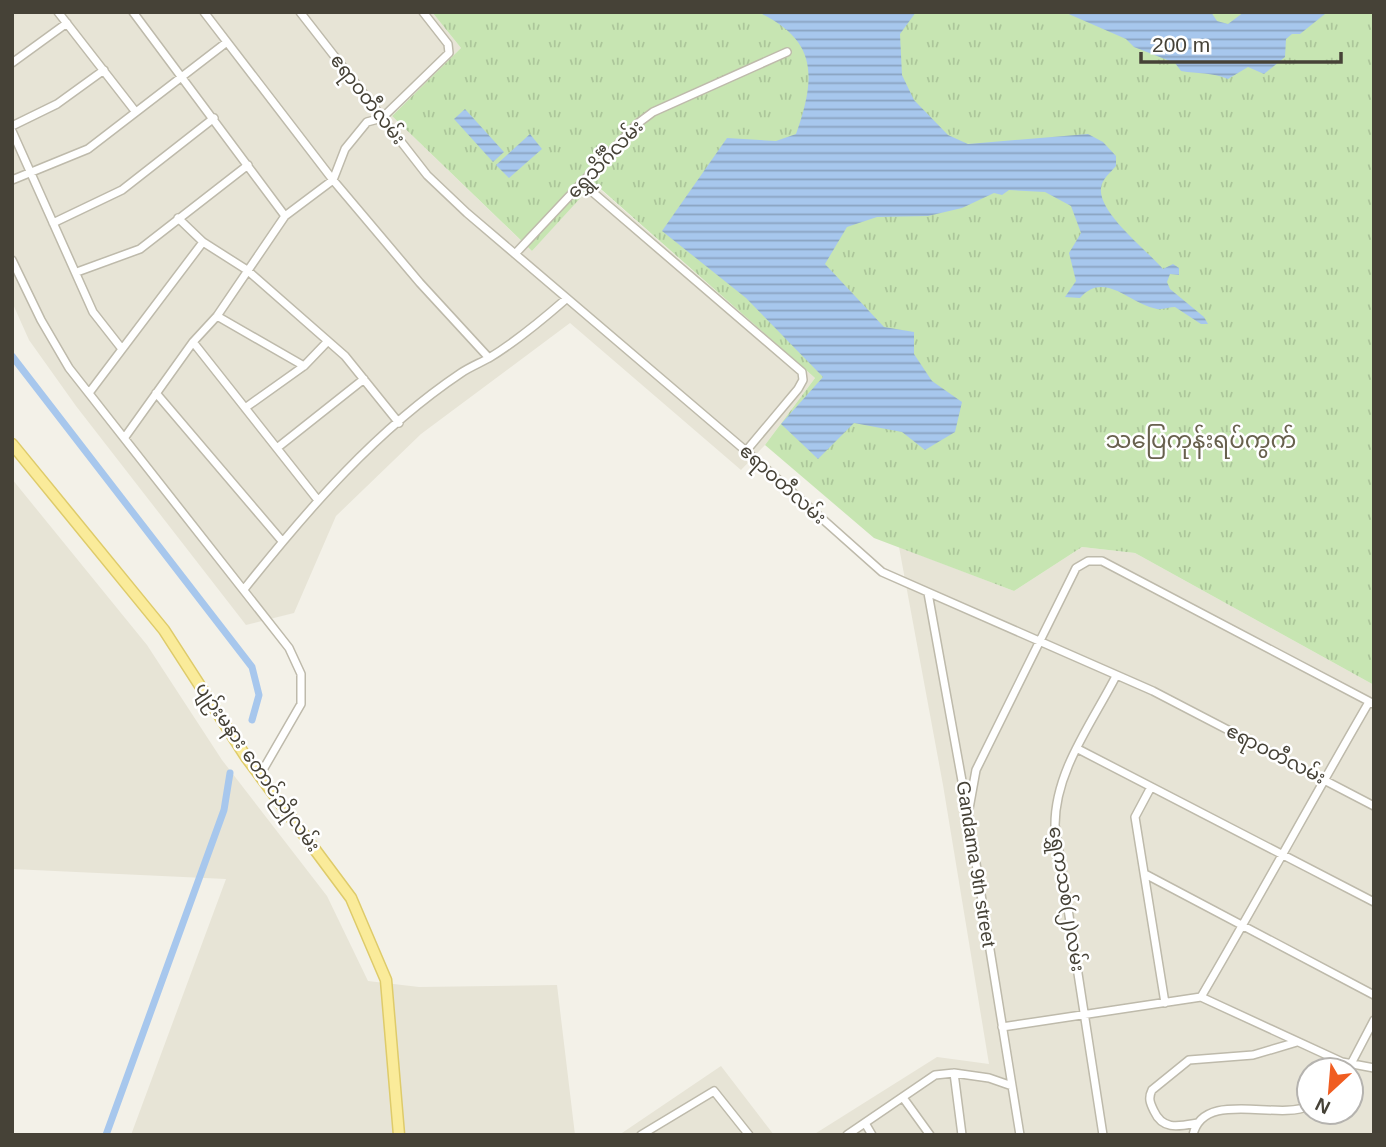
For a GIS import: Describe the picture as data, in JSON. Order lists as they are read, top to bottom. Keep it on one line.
{"streets":{"main road":["ပျဉ်းမနား တောင်ညိုလမ်း"],"street":["ဧရာဝတီလမ်း","ရွှေသိင်္ဂီလမ်း","Gandama 9th street","ရွှေကသစ်(၂)လမ်း"]},"crossings":[["ဧရာဝတီလမ်း","ရွှေသိင်္ဂီလမ်း"],["ဧရာဝတီလမ်း","Gandama 9th street"],["ဧရာဝတီလမ်း","ရွှေကသစ်(၂)လမ်း"]],"districts":["သပြေကုန်းရပ်ကွက်"],"scale_bar":"200 m","north":"bottom left"}
